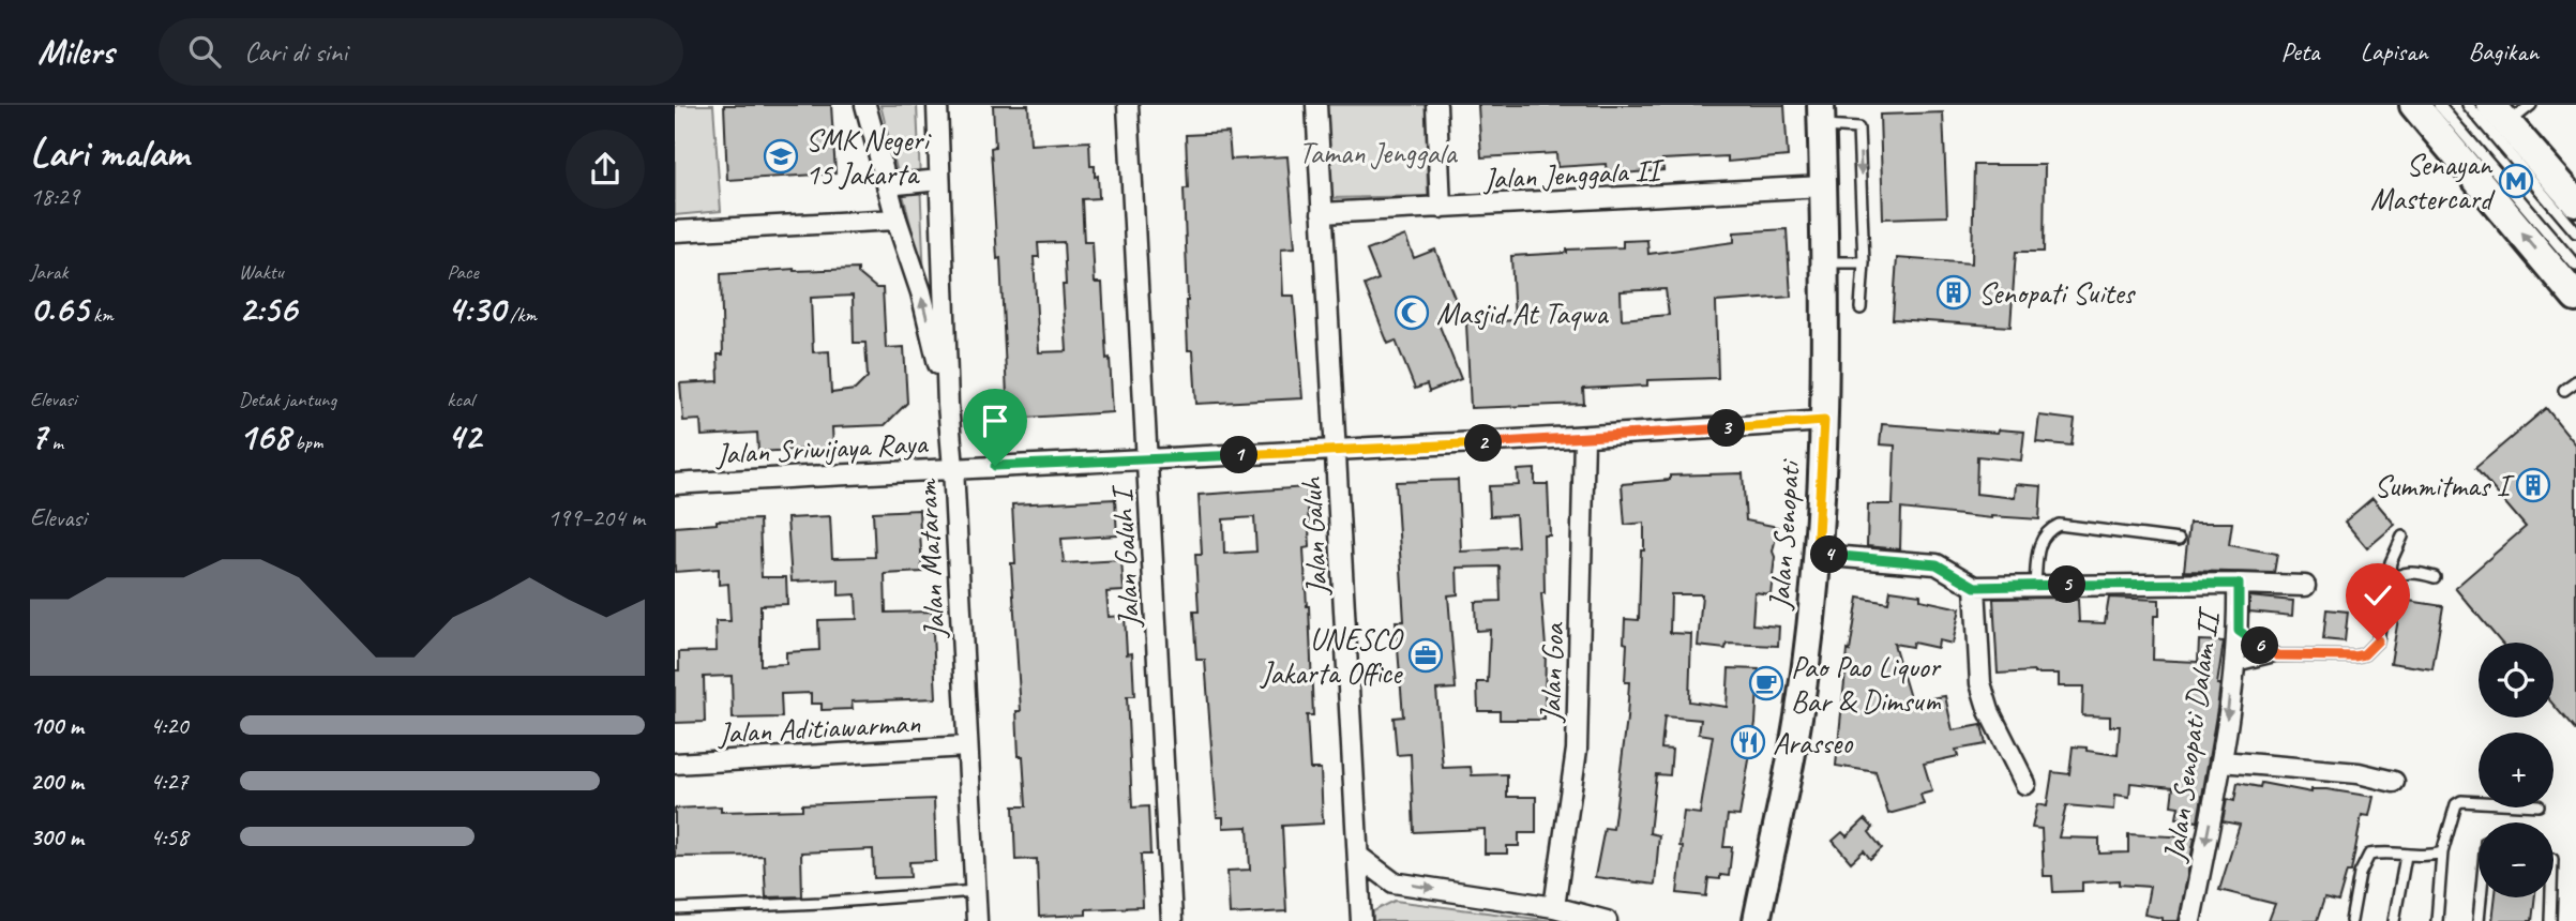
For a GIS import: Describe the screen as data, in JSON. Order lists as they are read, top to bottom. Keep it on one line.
{"streets":{"main road":["Jalan Senopati"],"street":["Jalan Jenggala II","Jalan Sriwijaya Raya","Jalan Galuh","Jalan Mataram","Jalan Galuh I","Jalan Goa","Jalan Aditiawarman","Jalan Senopati Dalam II"]},"crossings":[["Jalan Jenggala II","Jalan Senopati"],["Jalan Jenggala II","Jalan Galuh"],["Jalan Sriwijaya Raya","Jalan Senopati"],["Jalan Sriwijaya Raya","Jalan Galuh"],["Jalan Sriwijaya Raya","Jalan Mataram"],["Jalan Sriwijaya Raya","Jalan Galuh I"],["Jalan Sriwijaya Raya","Jalan Goa"],["Jalan Mataram","Jalan Aditiawarman"]],"one_way":["Jalan Senopati Dalam II"],"parks":["Taman Jenggala"],"places":{"school or university":["SMK Negeri 15 Jakarta"],"metro station":["Senayan Mastercard"],"building":["Senopati Suites","Summitmas I"],"mosque":["Masjid At Taqwa"],"office":["UNESCO Jakarta Office"],"cafe":["Pao Pao Liquor Bar & Dimsum"],"restaurant":["Arasseo"]},"page":{"header":"Milers","search":"Cari di sini","nav":["Peta","Lapisan","Bagikan"],"heading":["Lari malam","18:29"],"stats":[["Jarak","0.65 km"],["Waktu","2:56"],["Pace","4:30 /km"],["Elevasi","7 m"],["Detak jantung","168 bpm"],["kcal","42"]],"pins":["3","2","1","4","5","6"],"chart":["Elevasi","199–204 m"],"map_buttons":["+","−"],"list":[{"name":"100 m","note":"4:20"},{"name":"200 m","note":"4:27"},{"name":"300 m","note":"4:58"}]}}
